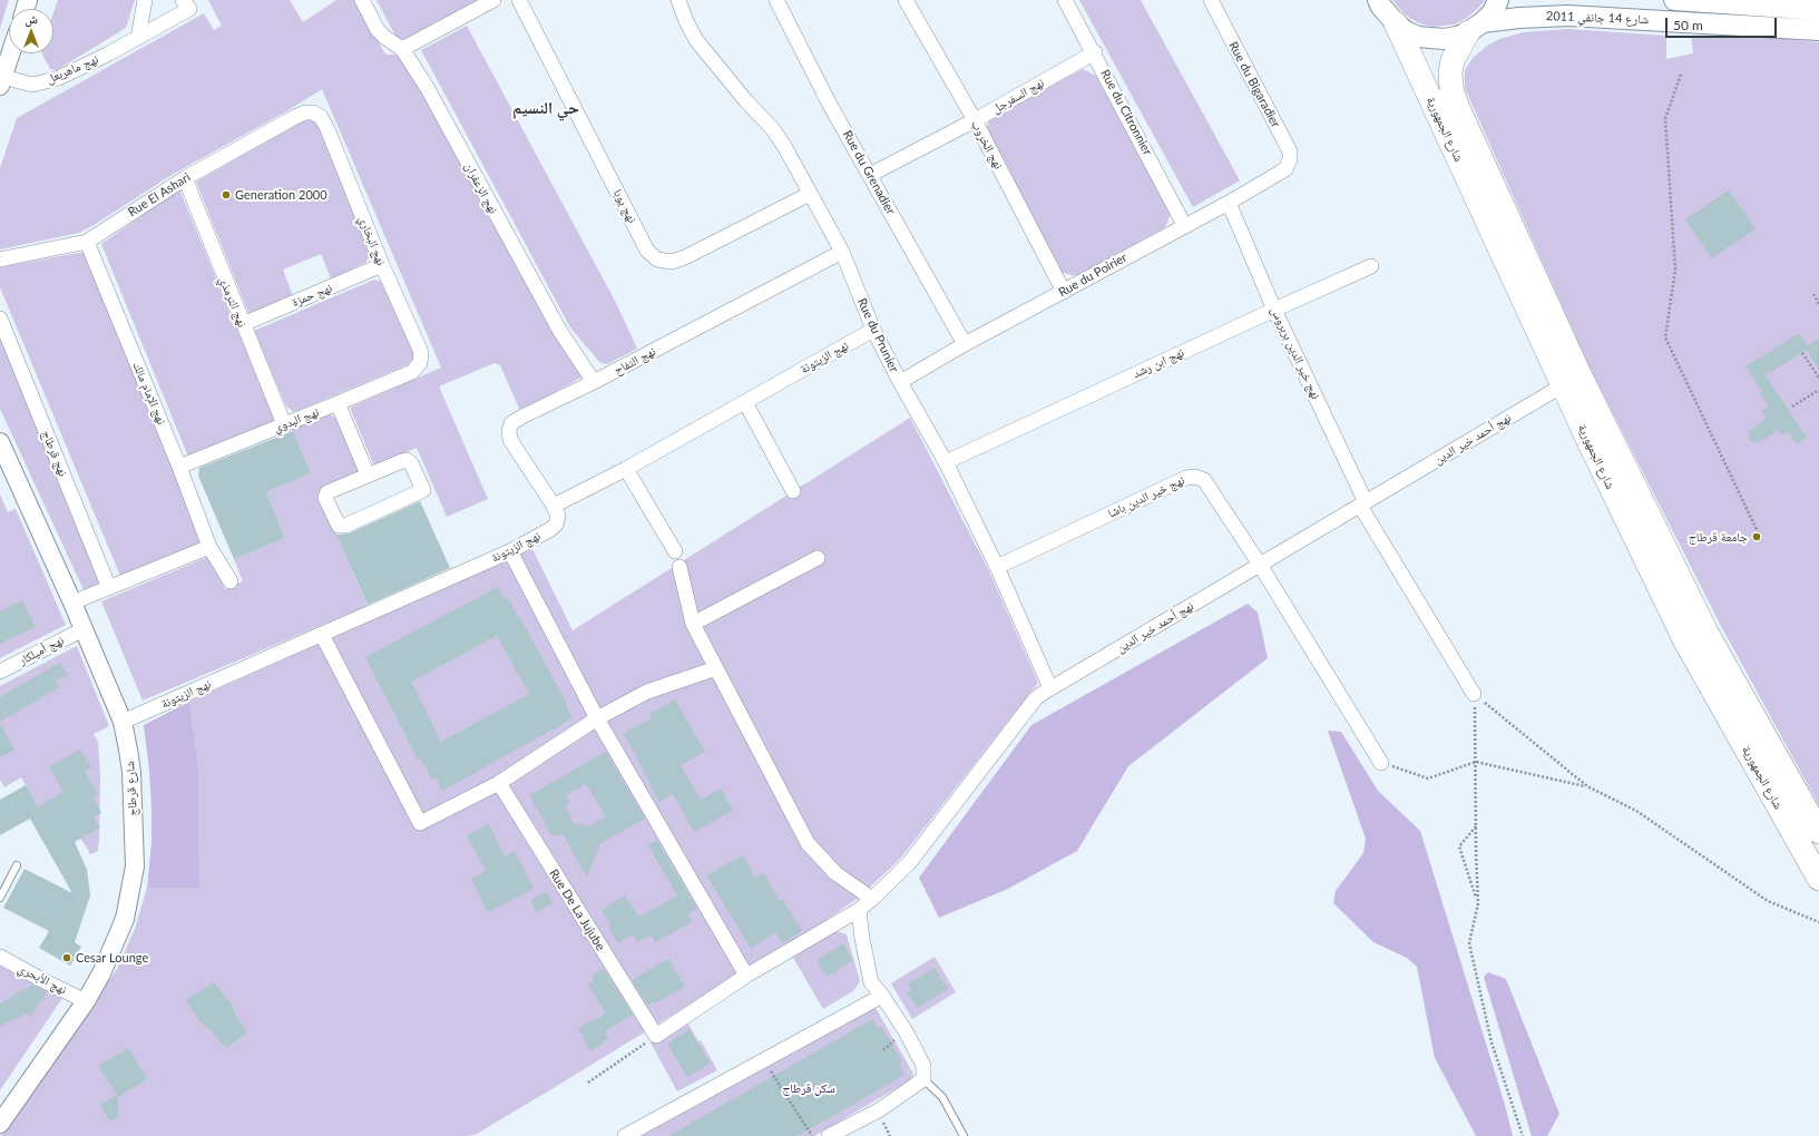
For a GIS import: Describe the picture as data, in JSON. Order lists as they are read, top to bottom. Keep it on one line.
{"streets":{"highway":["شارع الجمهورية"],"main road":["شارع 14 جانفي 2011"],"street":["نهج ماهربعل","Rue du Bigaradier","نهج السفرجل","Rue du Citronnier","نهج الخروب","Rue du Grenadier","نهج الزعفران","Rue El Ashari","نهج يوبا","نهج البخاري","Rue du Poirier","نهج حمزة","نهج الترمذي","Rue du Prunier","نهج خير الدين بربروس","نهج الزيتونة","نهج التفاح","نهج ابن رشد","نهج الإمام مالك","نهج البدوي","نهج أحمد خير الدين","نهج قرطاج","نهج خير الدين باشا","نهج أميلكار","شارع قرطاج","Rue De La Jujube","نهج الأبحري"]},"crossings":[["شارع 14 جانفي 2011","شارع الجمهورية"],["Rue du Bigaradier","Rue du Poirier"],["نهج السفرجل","Rue du Citronnier"],["نهج السفرجل","نهج الخروب"],["نهج السفرجل","Rue du Grenadier"],["Rue du Citronnier","Rue du Poirier"],["شارع الجمهورية","نهج أحمد خير الدين"],["نهج الخروب","Rue du Poirier"],["Rue du Grenadier","Rue du Poirier"],["نهج الزعفران","نهج التفاح"],["Rue El Ashari","نهج البخاري"],["Rue El Ashari","نهج الترمذي"],["Rue El Ashari","نهج الإمام مالك"],["نهج يوبا","Rue du Prunier"],["نهج البخاري","نهج حمزة"],["نهج البخاري","نهج البدوي"],["Rue du Poirier","Rue du Prunier"],["Rue du Poirier","نهج خير الدين بربروس"],["نهج حمزة","نهج الترمذي"],["نهج الترمذي","نهج البدوي"],["Rue du Prunier","نهج الزيتونة"],["Rue du Prunier","نهج التفاح"],["Rue du Prunier","نهج ابن رشد"],["Rue du Prunier","نهج أحمد خير الدين"],["Rue du Prunier","نهج خير الدين باشا"],["نهج خير الدين بربروس","نهج ابن رشد"],["نهج خير الدين بربروس","نهج أحمد خير الدين"],["نهج الزيتونة","نهج التفاح"],["نهج الزيتونة","شارع قرطاج"],["نهج الإمام مالك","نهج البدوي"],["نهج أحمد خير الدين","نهج خير الدين باشا"],["نهج أحمد خير الدين","Rue De La Jujube"],["نهج أميلكار","شارع قرطاج"],["شارع قرطاج","نهج الأبحري"]],"districts":["حي النسيم"],"parks":["سكن قرطاج"],"places":["Generation 2000","جامعة قرطاج","Cesar Lounge"],"scale_bar":"50 m","north":"top"}
